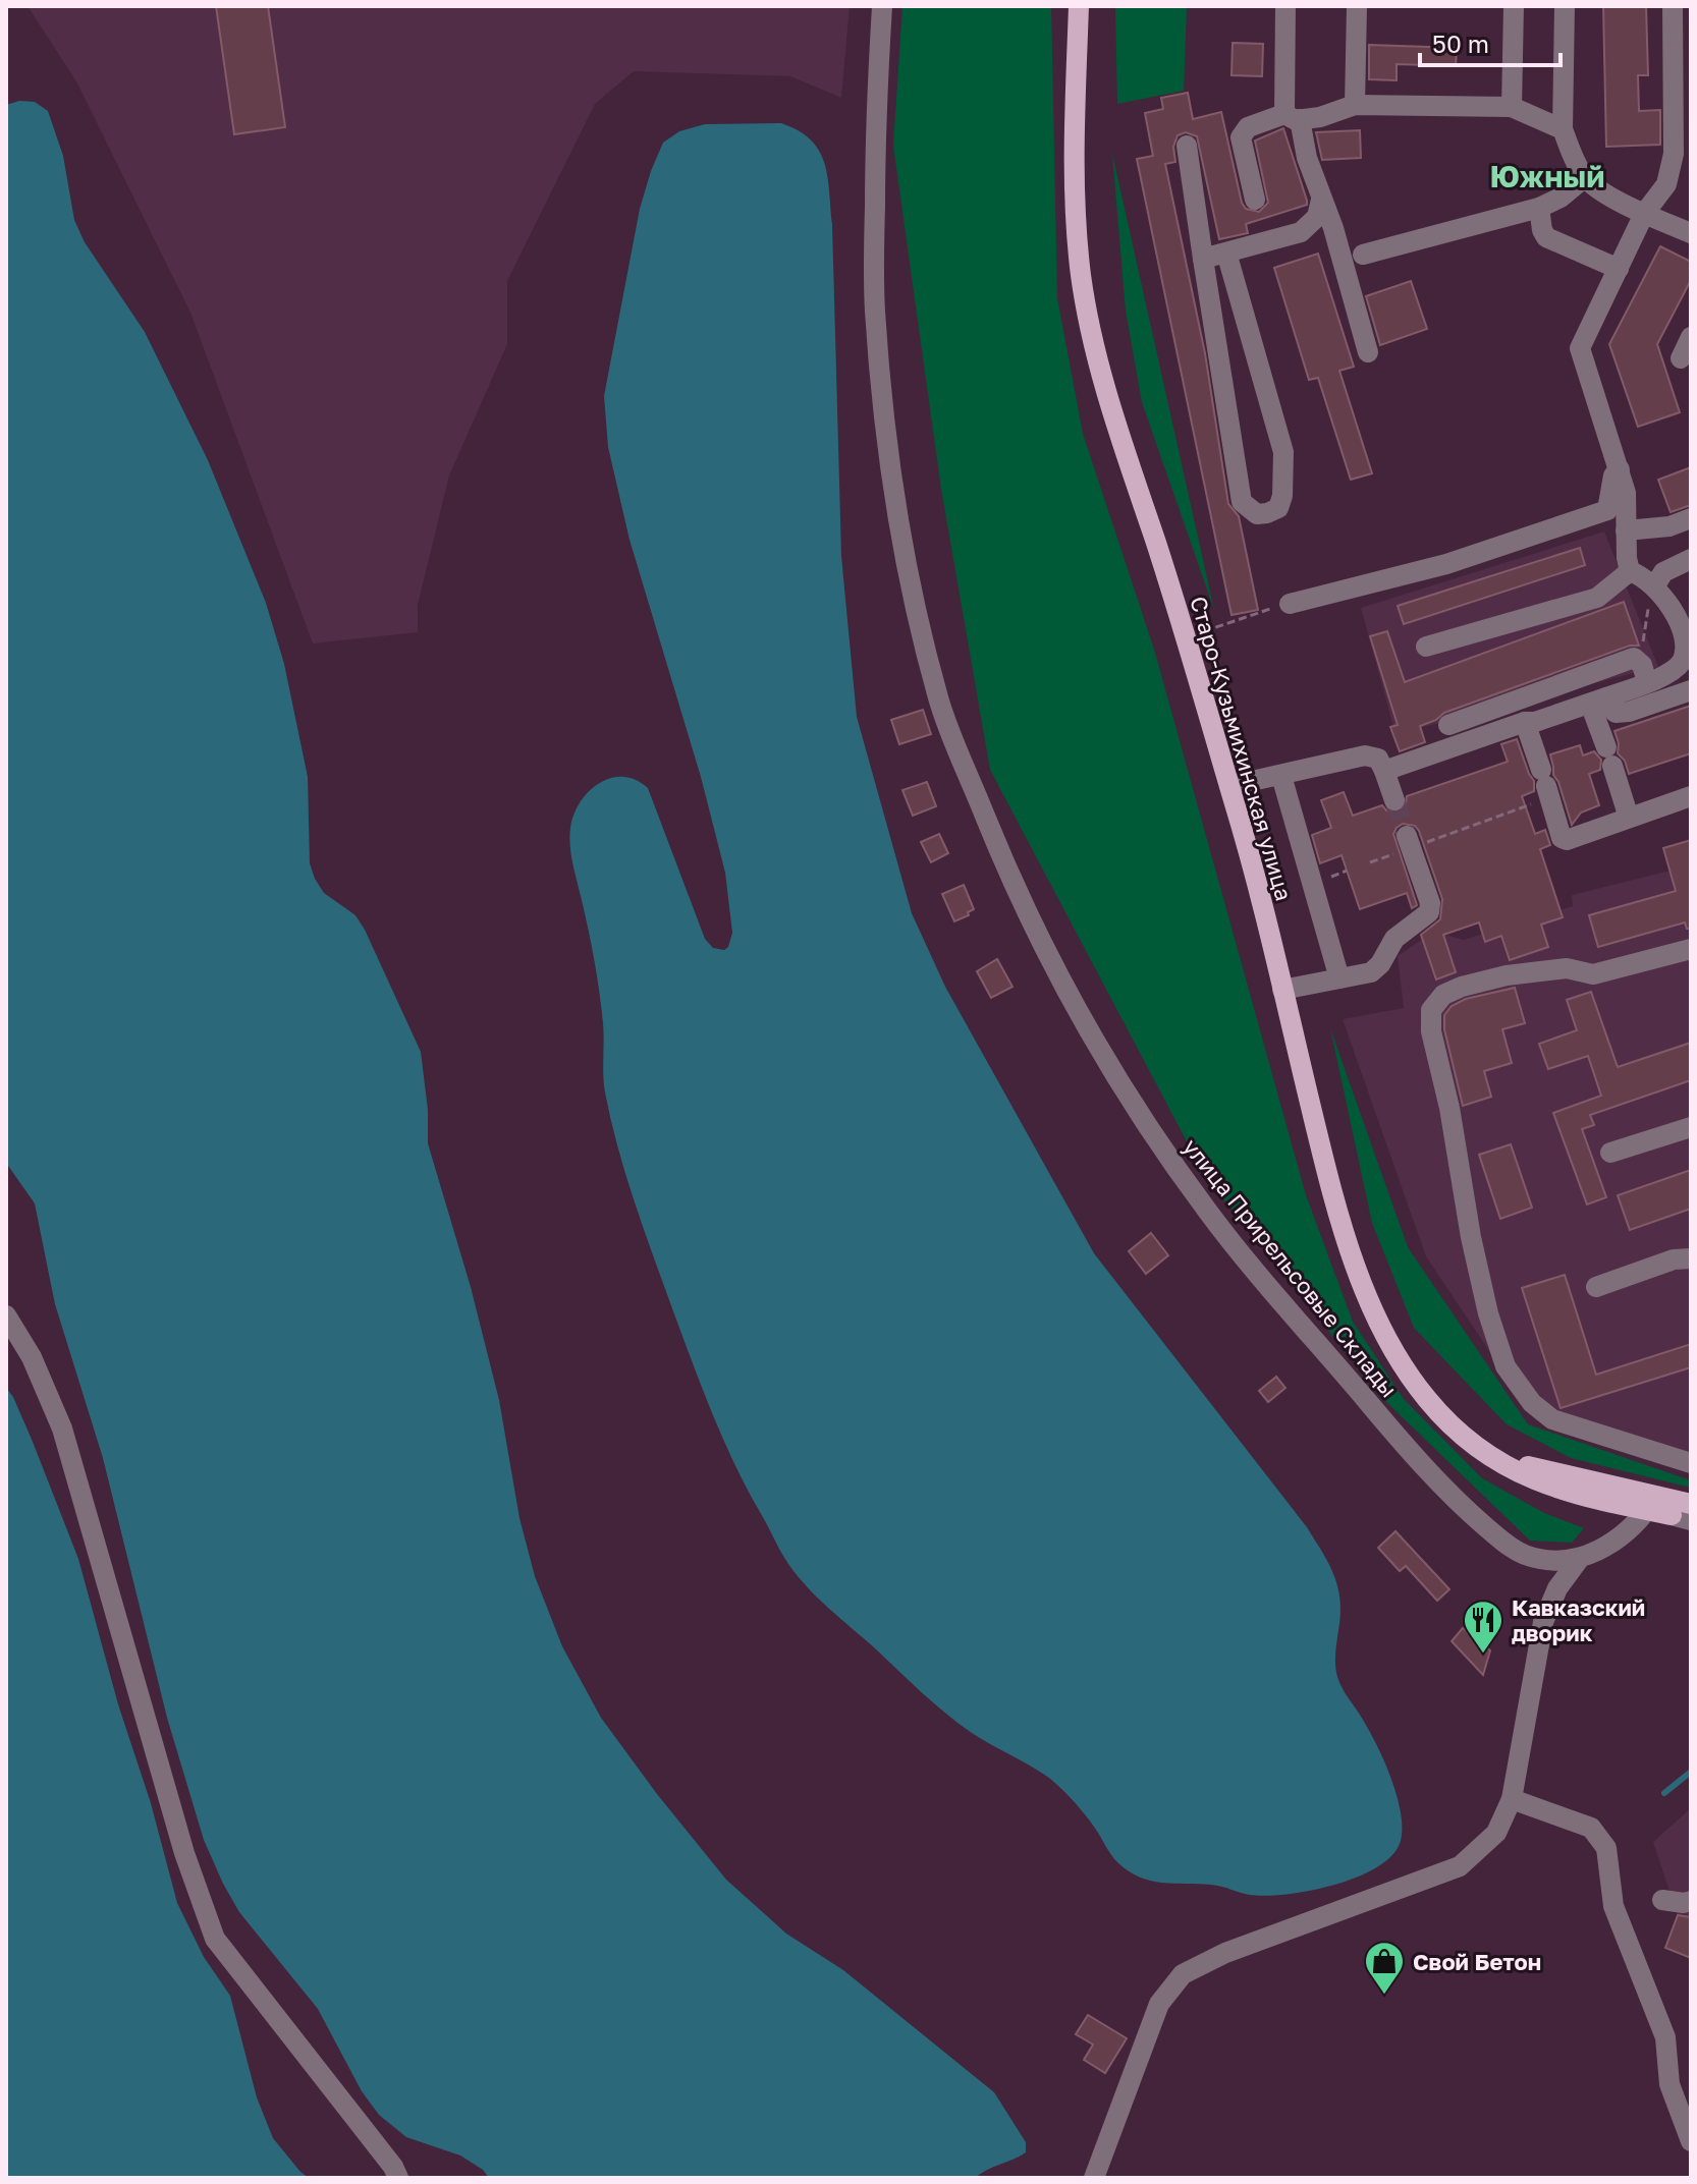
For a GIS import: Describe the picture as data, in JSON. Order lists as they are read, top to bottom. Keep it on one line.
{"streets":{"main road":["Старо-Кузьмихинская улица"],"street":["улица Прирельсовые Склады"]},"districts":["Южный"],"places":{"restaurant":["Кавказский дворик"],"shop":["Свой Бетон"]},"scale_bar":"50 m"}
